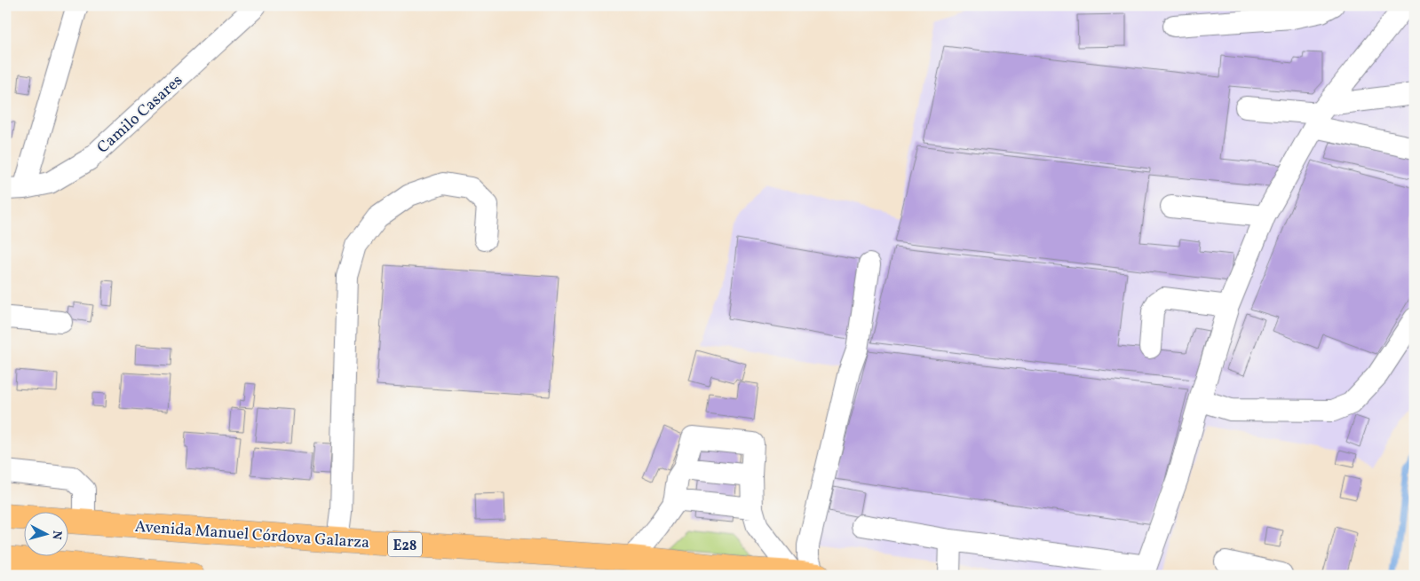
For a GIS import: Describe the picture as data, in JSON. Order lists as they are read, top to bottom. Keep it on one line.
{"streets":{"main road":["Avenida Manuel Córdova Galarza","E28"],"street":["Camilo Casares"]},"north":"right"}
